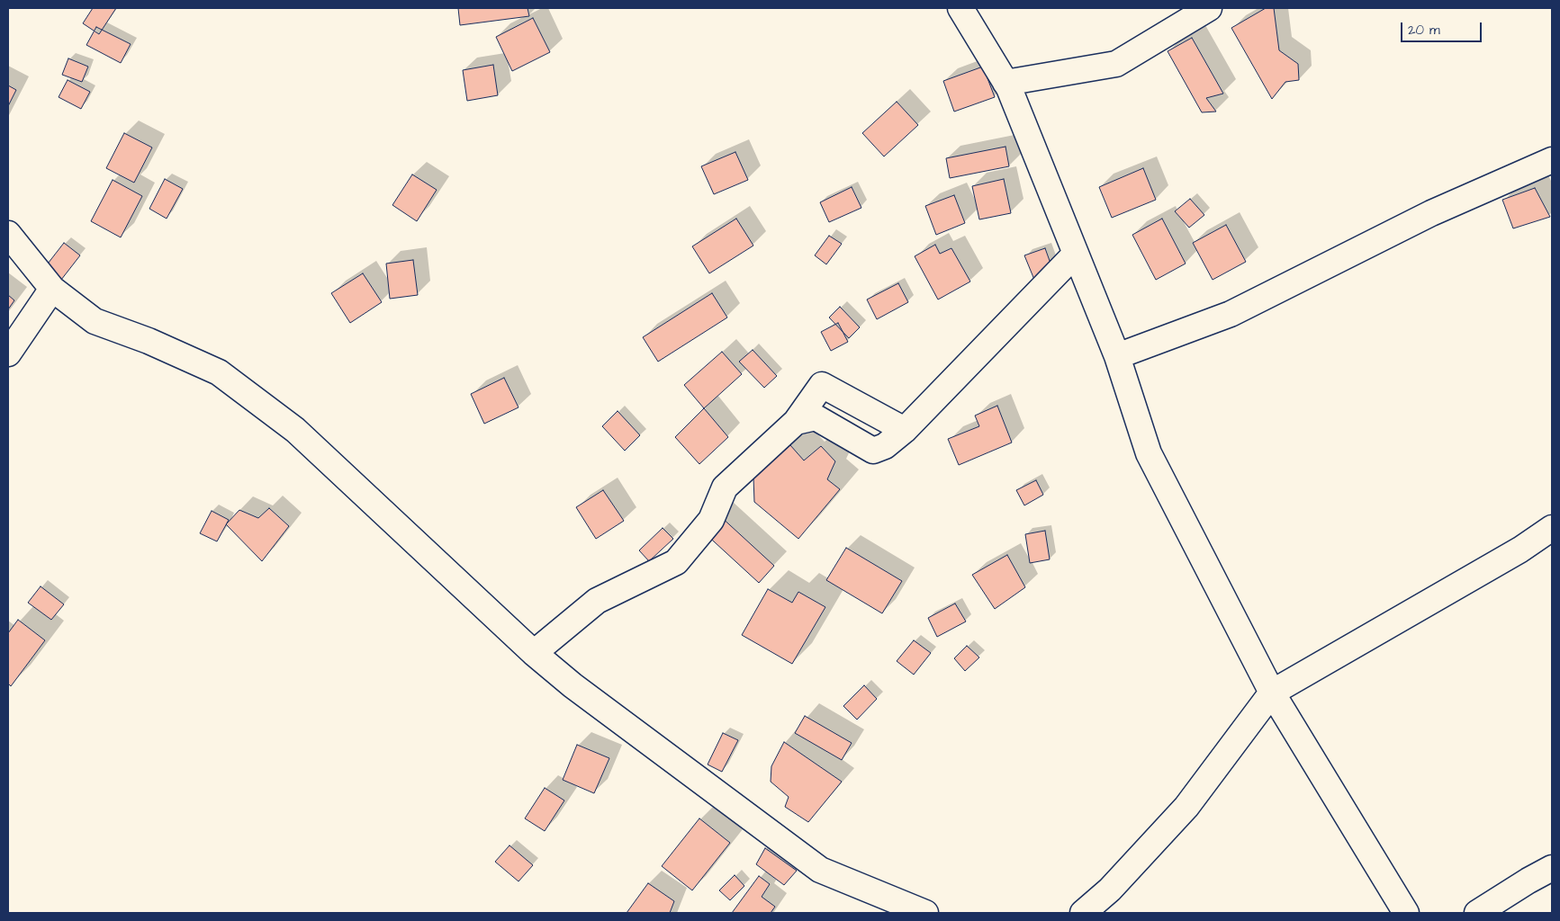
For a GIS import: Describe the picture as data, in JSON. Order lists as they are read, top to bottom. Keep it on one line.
{"scale_bar":"20 m"}
